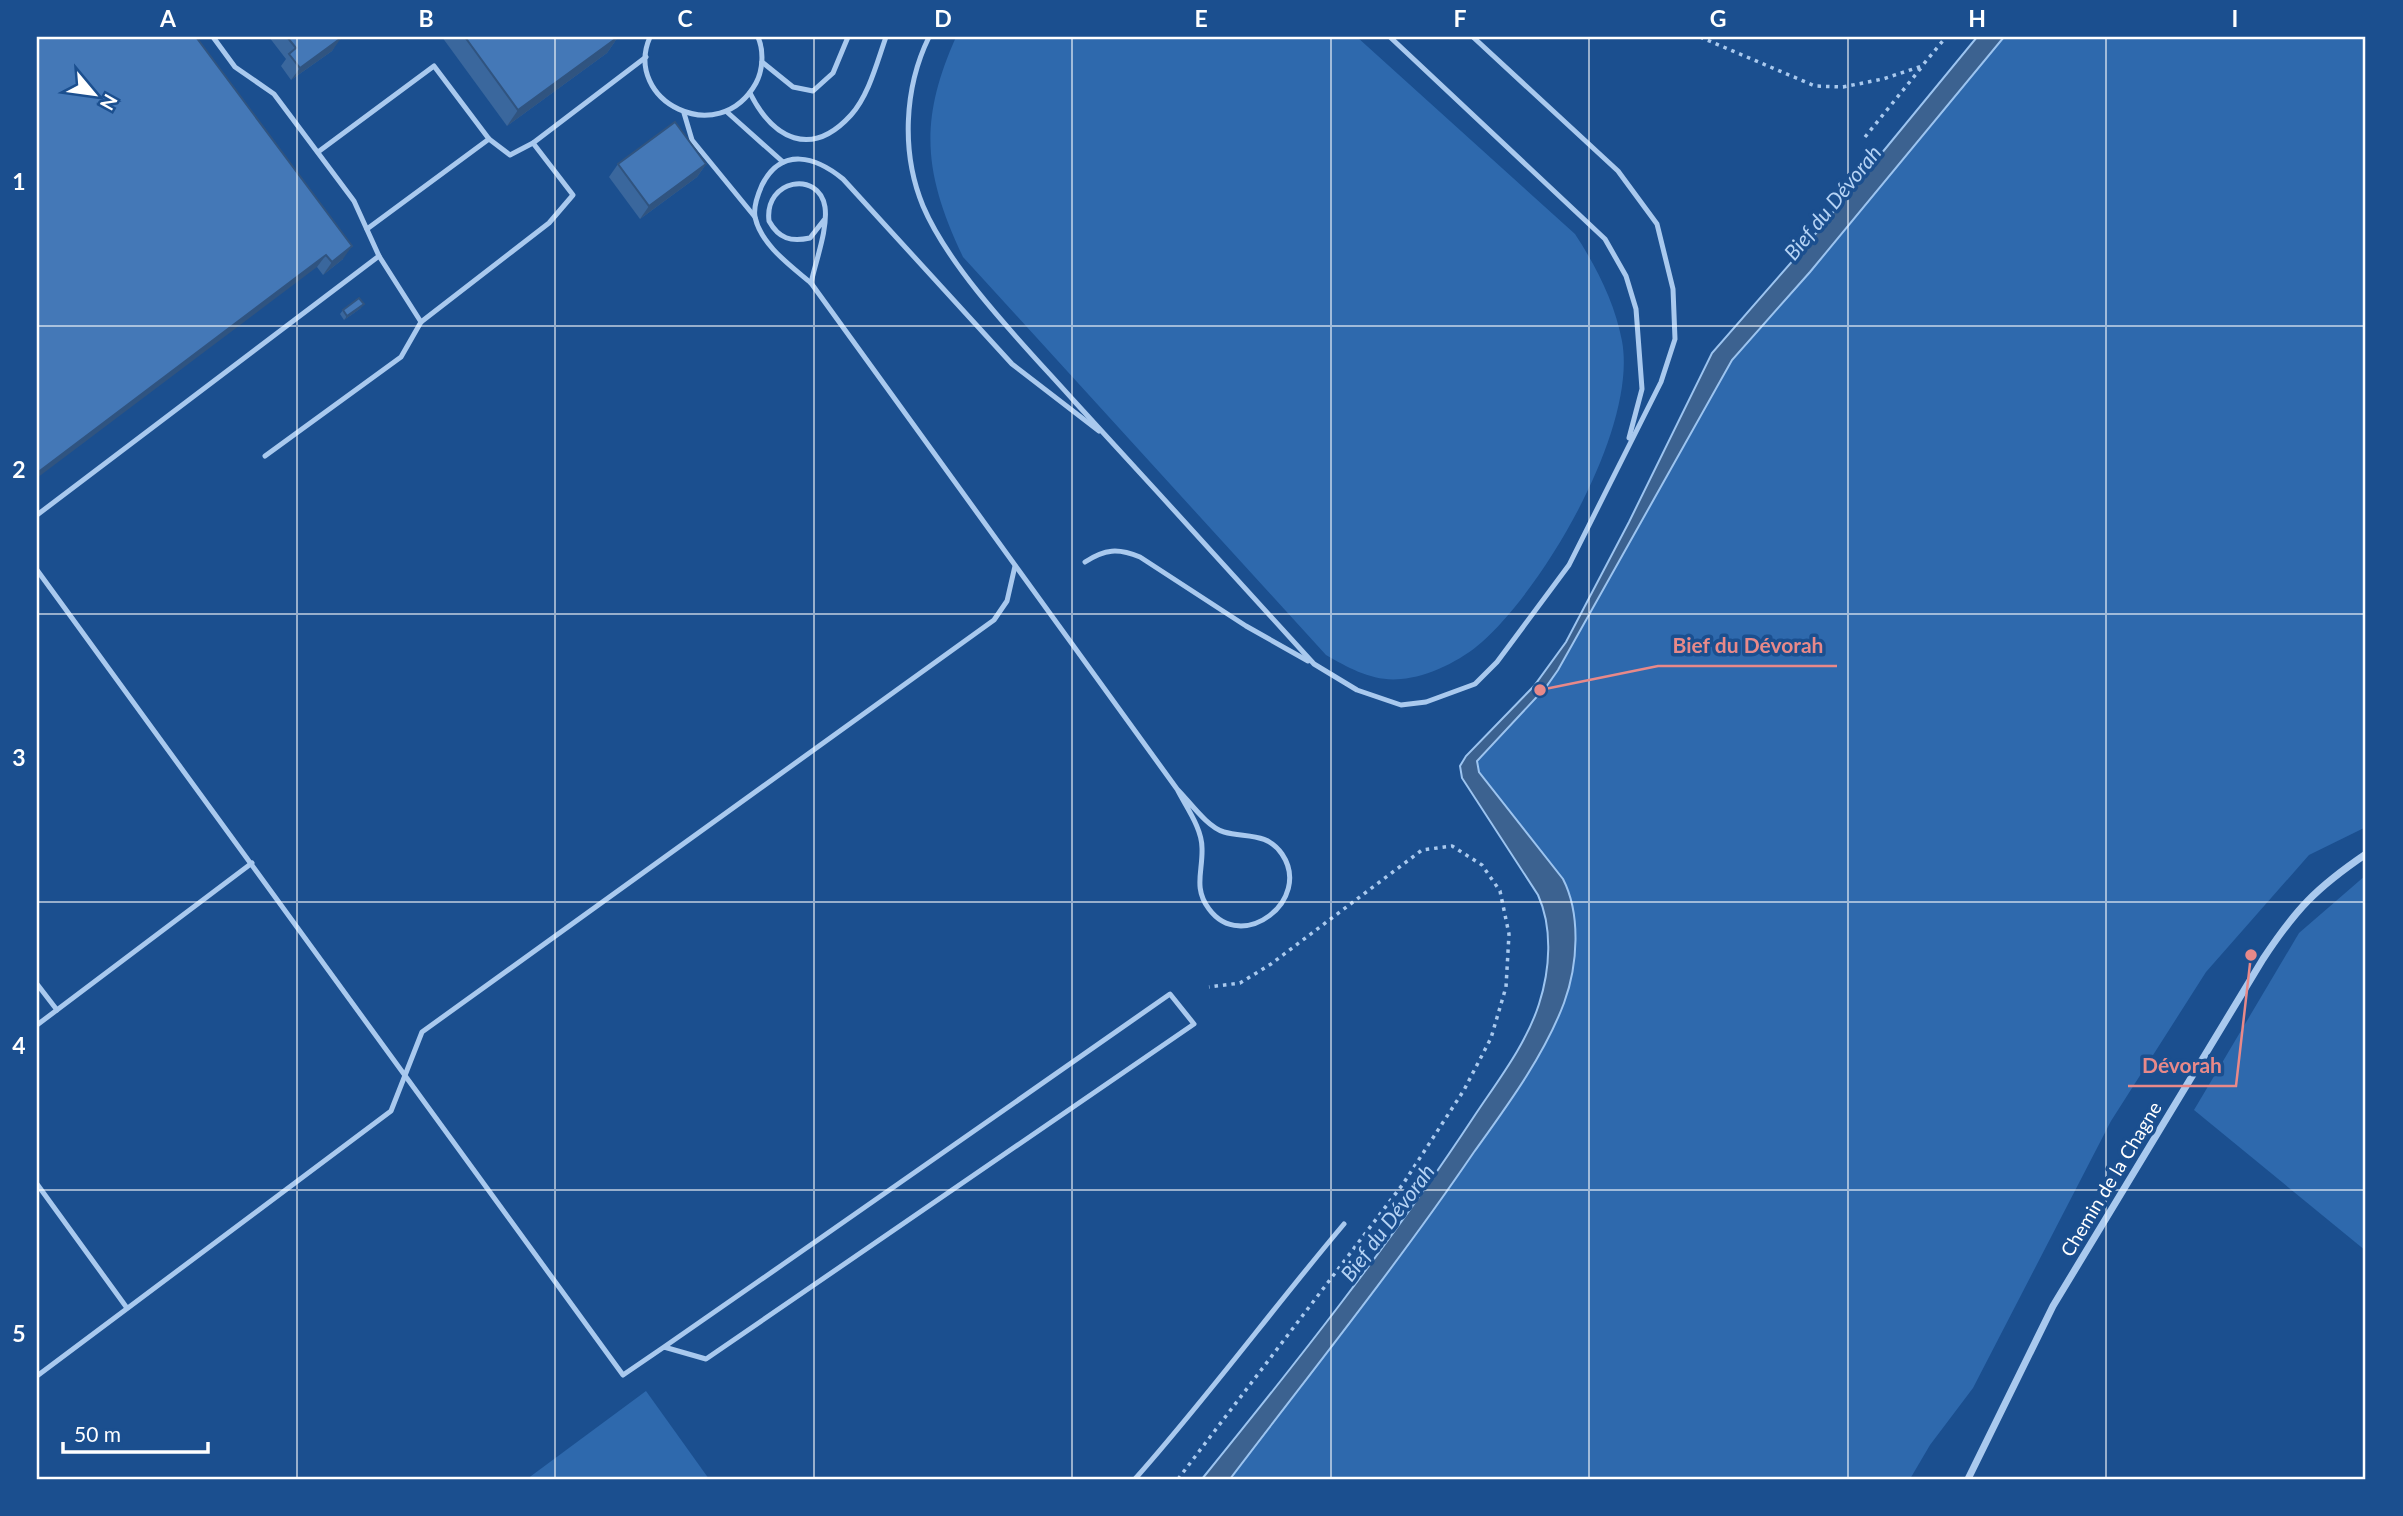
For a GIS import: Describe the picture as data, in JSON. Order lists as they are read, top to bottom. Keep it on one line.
{"streets":{"street":["Chemin de la Chagne"]},"water":["Bief du Dévorah"],"places":["Bief du Dévorah","Dévorah"],"scale_bar":"50 m","north":"bottom right","grid":{"columns":["A","B","C","D","E","F","G","H","I"],"rows":["1","2","3","4","5"]}}
